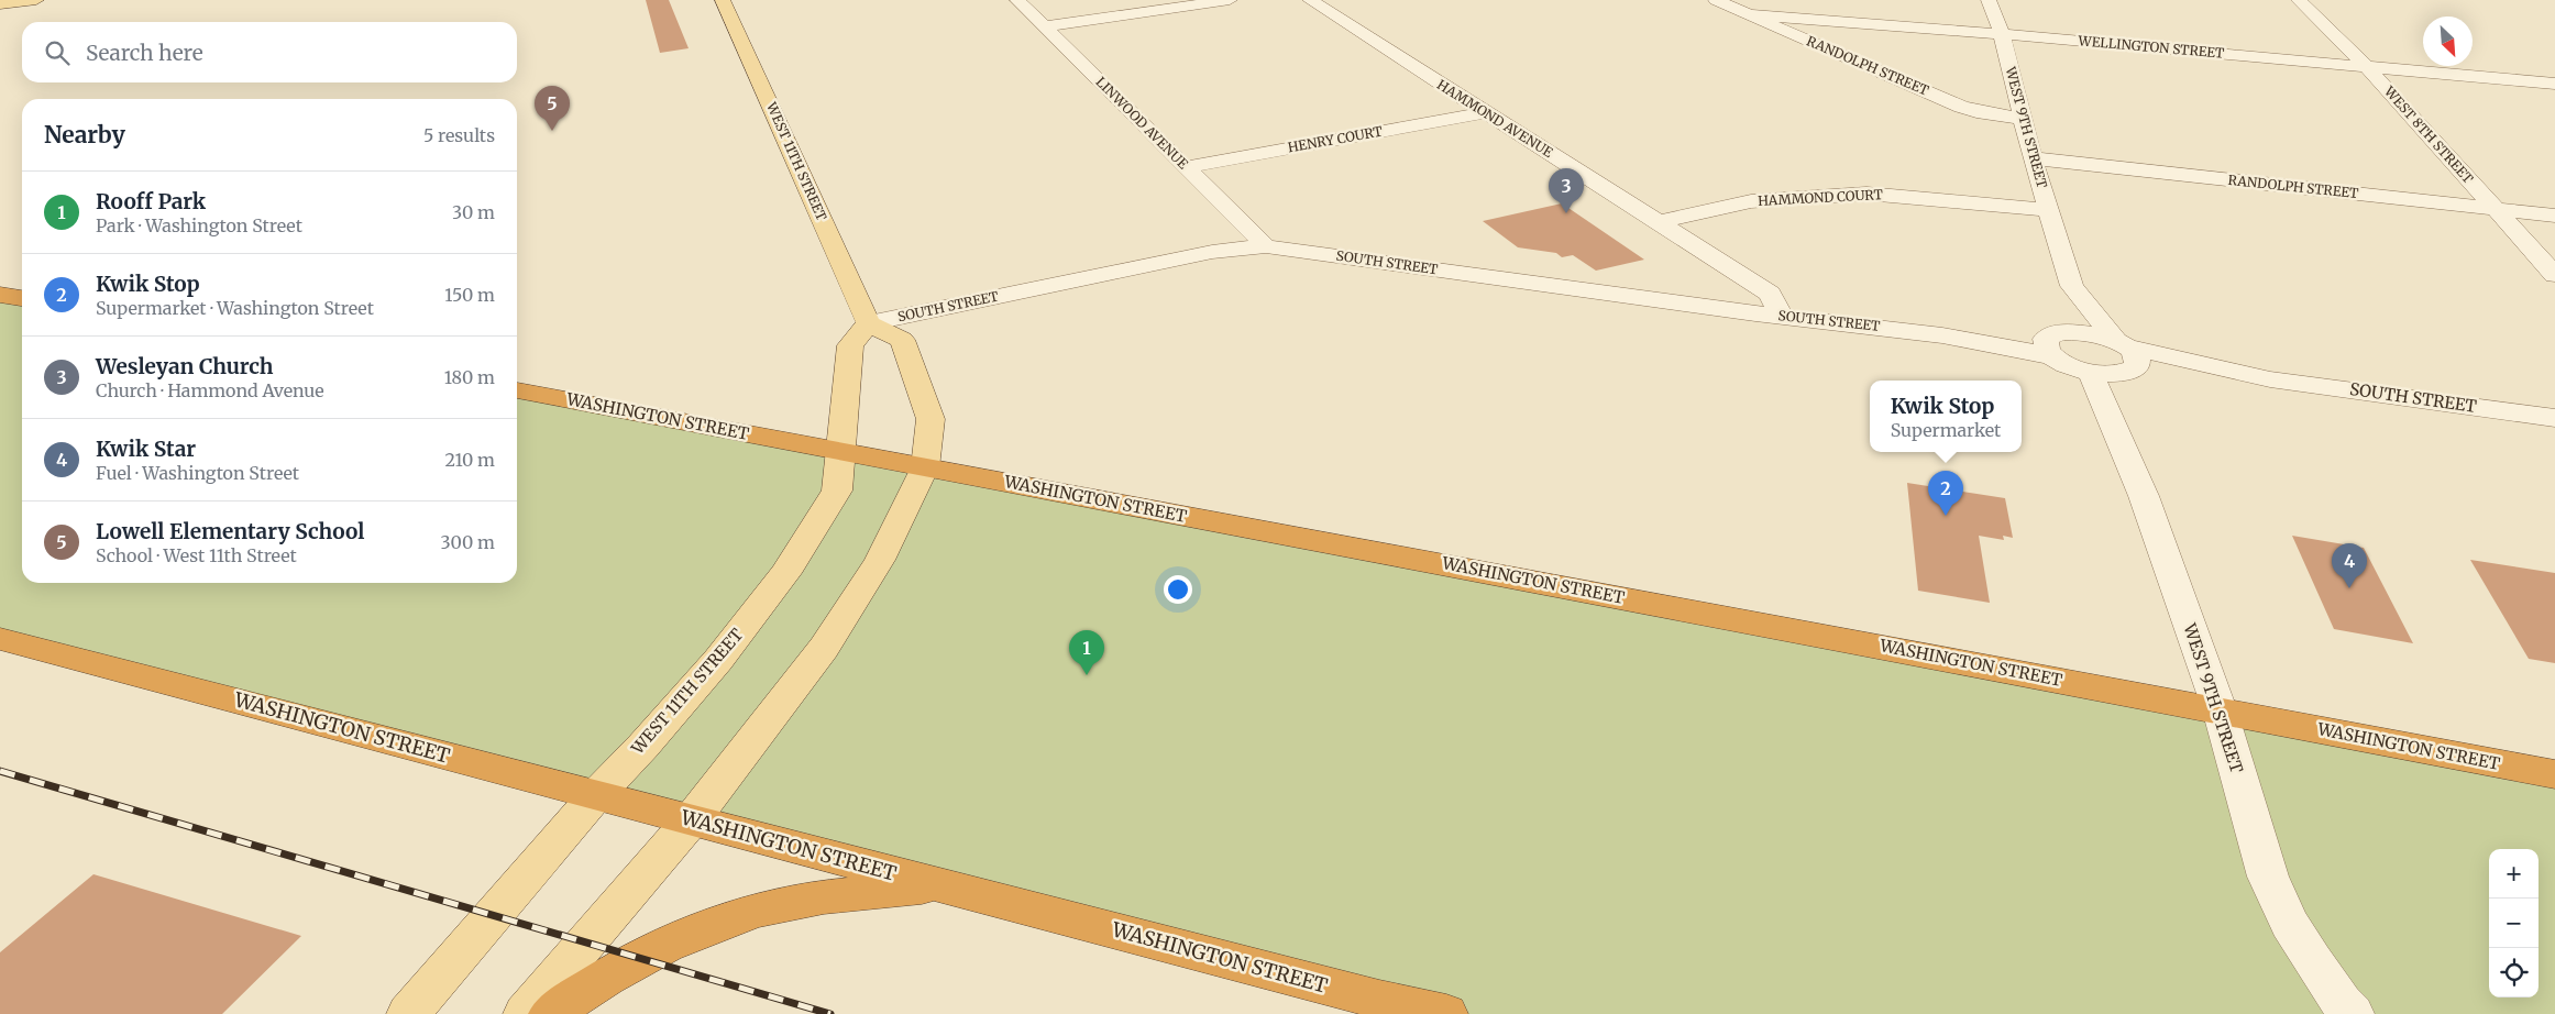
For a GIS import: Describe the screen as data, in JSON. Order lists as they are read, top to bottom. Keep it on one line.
{"streets":{"highway":["WASHINGTON STREET"],"main road":["WEST 11TH STREET"],"street":["WELLINGTON STREET","RANDOLPH STREET","HAMMOND AVENUE","LINWOOD AVENUE","WEST 9TH STREET","WEST 8TH STREET","HENRY COURT","HAMMOND COURT","SOUTH STREET"]},"crossings":[["WELLINGTON STREET","RANDOLPH STREET"],["WELLINGTON STREET","WEST 9TH STREET"],["WELLINGTON STREET","WEST 8TH STREET"],["RANDOLPH STREET","WEST 9TH STREET"],["RANDOLPH STREET","WEST 8TH STREET"],["HAMMOND AVENUE","HENRY COURT"],["HAMMOND AVENUE","HAMMOND COURT"],["HAMMOND AVENUE","SOUTH STREET"],["LINWOOD AVENUE","HENRY COURT"],["LINWOOD AVENUE","SOUTH STREET"],["WEST 9TH STREET","HAMMOND COURT"],["WEST 9TH STREET","SOUTH STREET"],["WEST 9TH STREET","WASHINGTON STREET"],["WEST 11TH STREET","SOUTH STREET"],["WEST 11TH STREET","WASHINGTON STREET"]],"north":"bottom right","page":{"search":"Search here","pins":["5","3","2","4","1"],"heading":["Nearby","5 results"],"list":[{"mark":"1","name":"Rooff Park","note":"Park · Washington Street","value":"30 m"},{"mark":"2","name":"Kwik Stop","note":"Supermarket · Washington Street","value":"150 m"},{"mark":"3","name":"Wesleyan Church","note":"Church · Hammond Avenue","value":"180 m"},{"mark":"4","name":"Kwik Star","note":"Fuel · Washington Street","value":"210 m"},{"mark":"5","name":"Lowell Elementary School","note":"School · West 11th Street","value":"300 m"}],"popup":["Kwik Stop","Supermarket"],"map_buttons":["+","−"]}}
